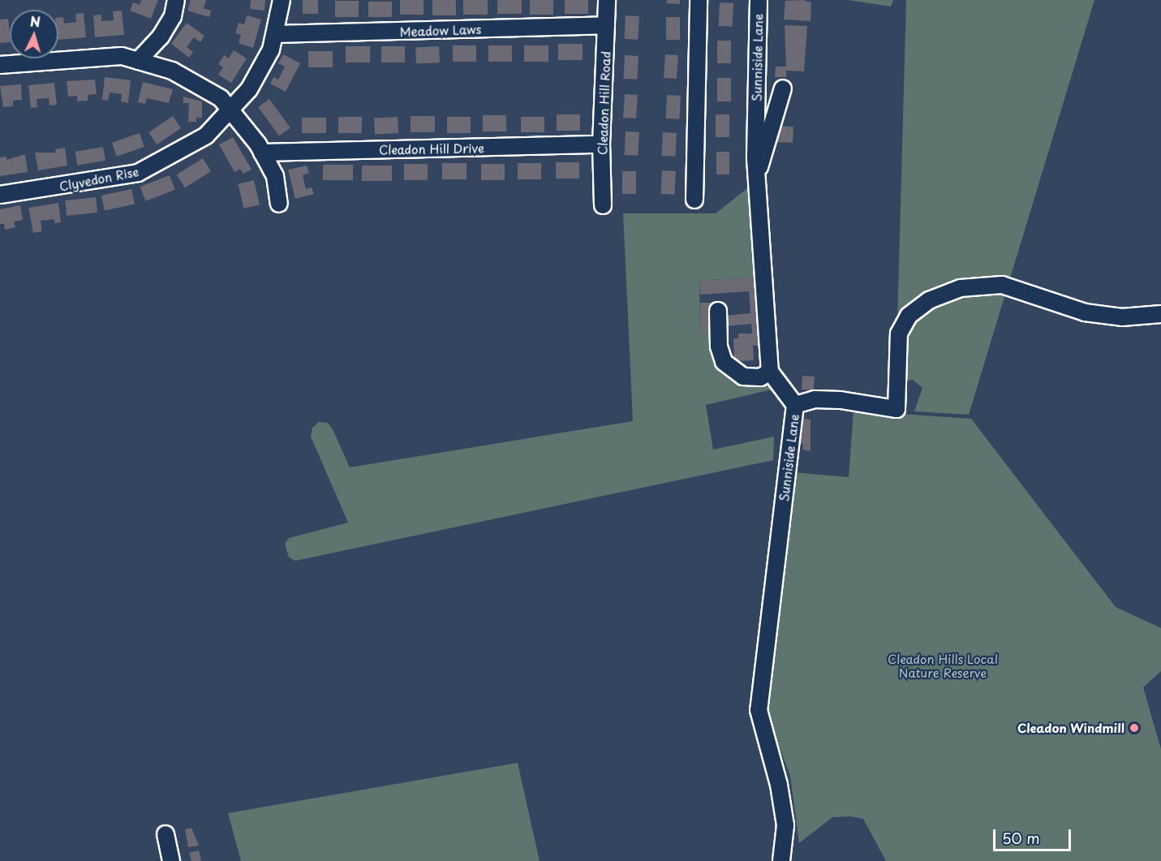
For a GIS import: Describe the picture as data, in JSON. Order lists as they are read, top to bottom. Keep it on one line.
{"streets":{"street":["Meadow Laws","Sunniside Lane","Cleadon Hill Road","Cleadon Hill Drive","Clyvedon Rise"]},"crossings":[["Meadow Laws","Cleadon Hill Road"],["Meadow Laws","Clyvedon Rise"],["Cleadon Hill Road","Cleadon Hill Drive"]],"parks":["Cleadon Hills Local Nature Reserve"],"places":["Cleadon Windmill"],"scale_bar":"50 m","north":"top"}
